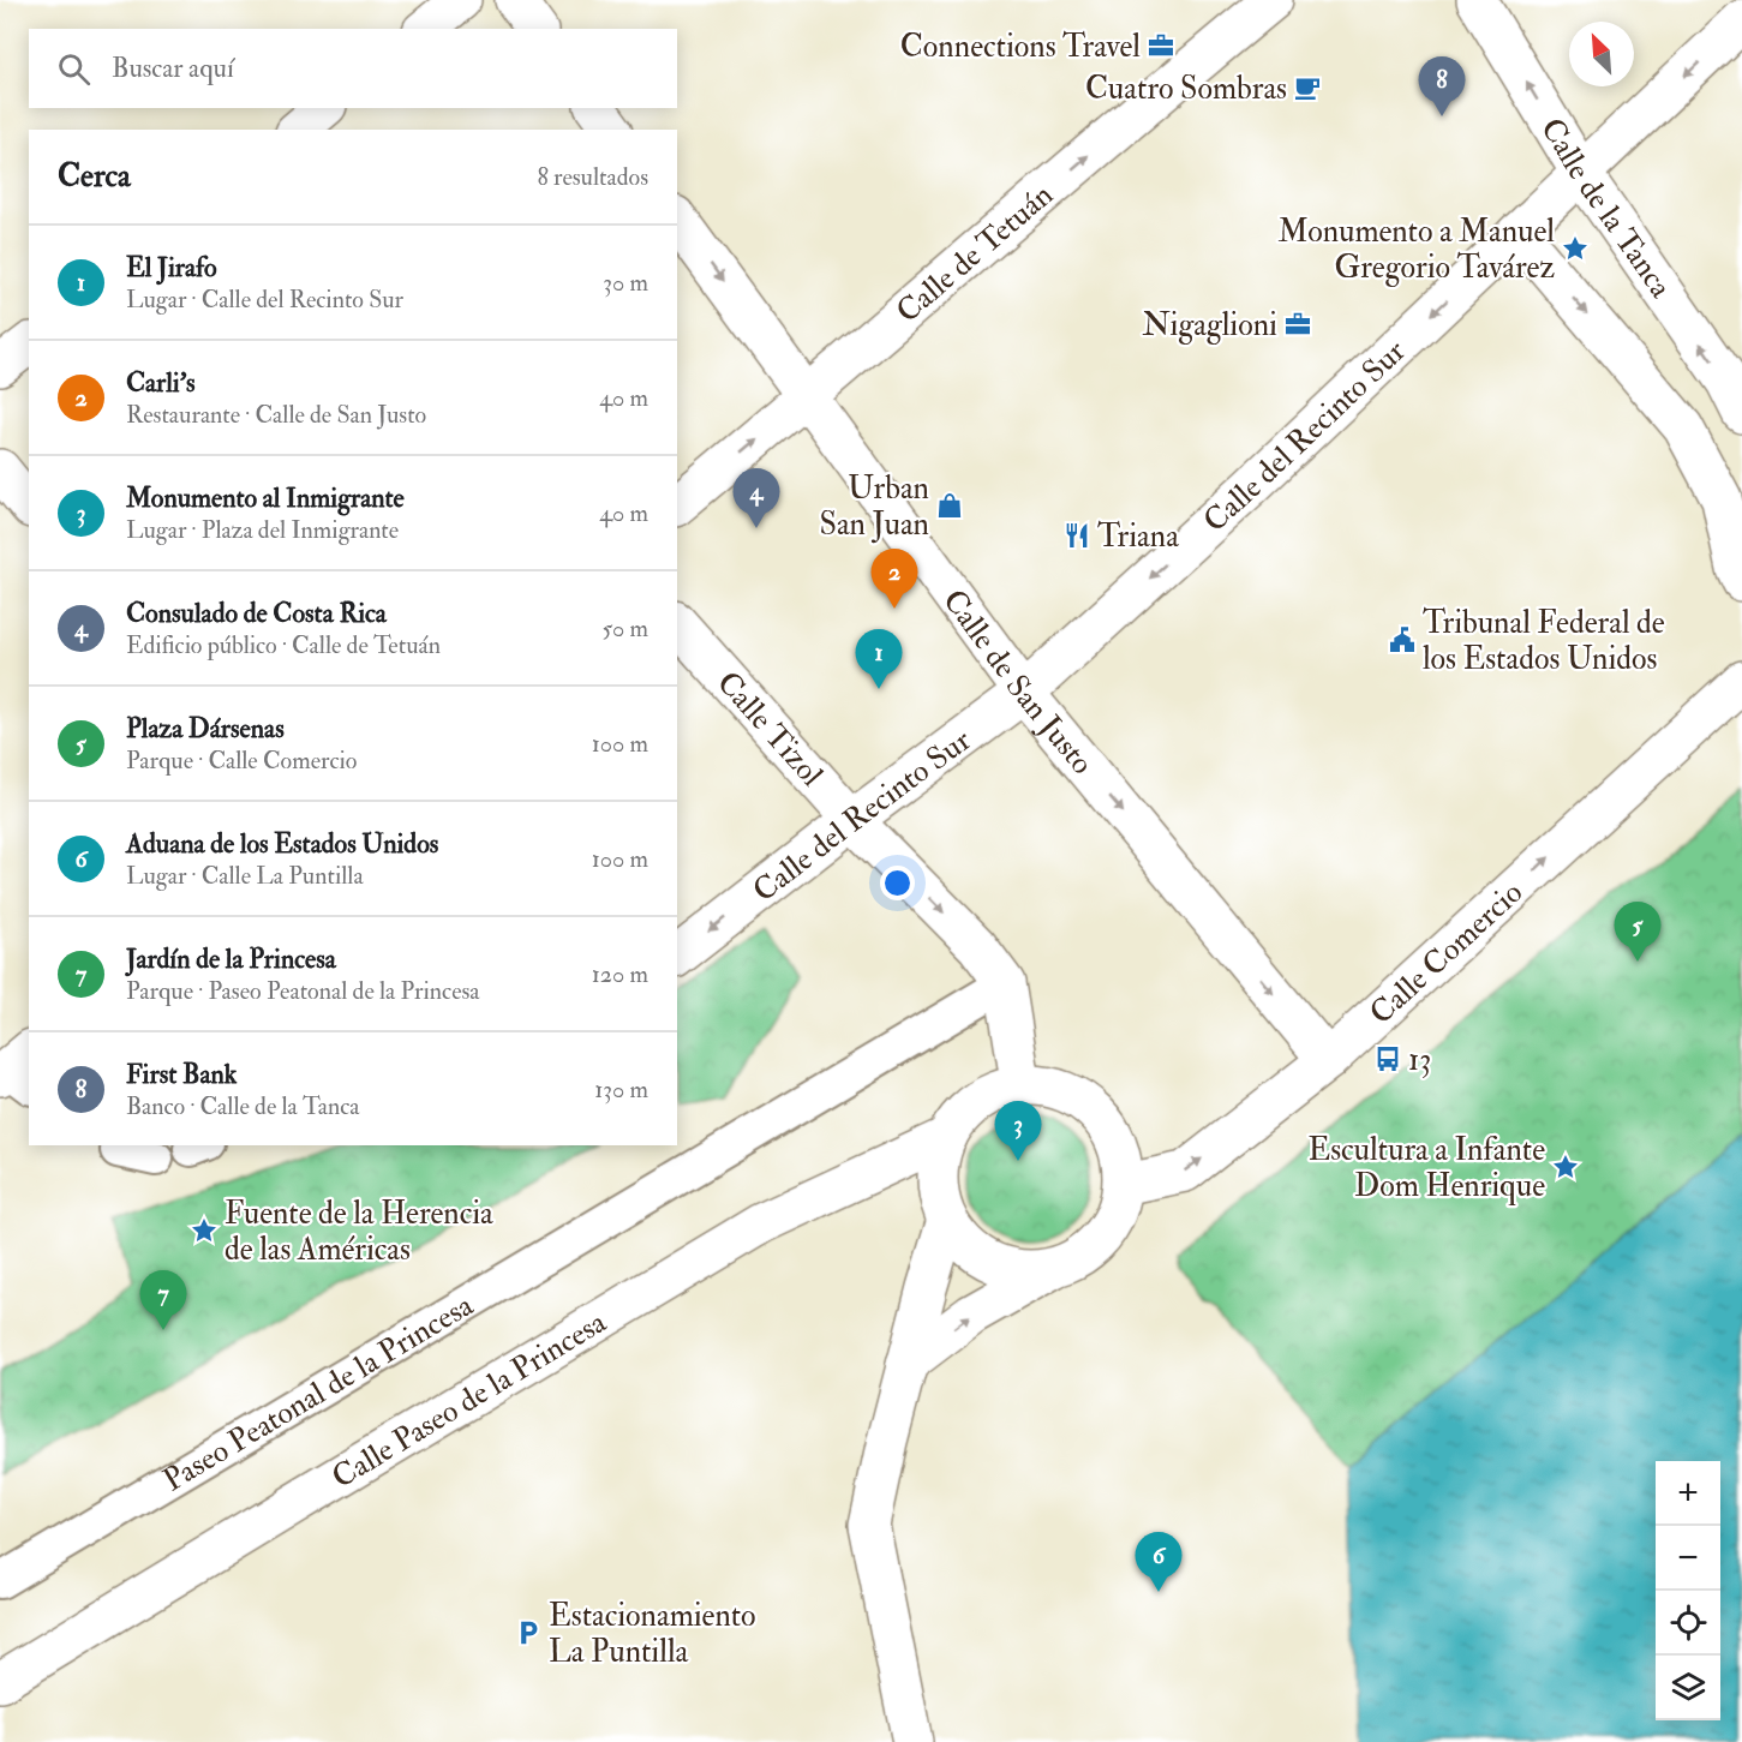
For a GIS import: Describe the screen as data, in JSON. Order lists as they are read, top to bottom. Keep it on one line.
{"streets":{"street":["Calle de la Tanca","Calle de Tetuán","Calle del Recinto Sur","Calle de San Justo","Calle Tizol","Calle Comercio","Paseo Peatonal de la Princesa","Calle Paseo de la Princesa"]},"crossings":[["Calle de la Tanca","Calle del Recinto Sur"],["Calle de Tetuán","Calle de San Justo"],["Calle del Recinto Sur","Calle de San Justo"],["Calle del Recinto Sur","Calle Tizol"],["Calle de San Justo","Calle Comercio"],["Calle Tizol","Calle Comercio"],["Calle Tizol","Paseo Peatonal de la Princesa"],["Calle Tizol","Calle Paseo de la Princesa"],["Calle Comercio","Calle Paseo de la Princesa"]],"one_way":["Calle de Tetuán","Calle del Recinto Sur","Calle de San Justo","Calle Tizol","Calle Comercio"],"places":{"office":["Connections Travel","Nigaglioni"],"cafe":["Cuatro Sombras"],"place":["Monumento a Manuel Gregorio Tavárez","Escultura a Infante Dom Henrique","Fuente de la Herencia de las Américas"],"shop":["Urban San Juan"],"restaurant":["Triana"],"public building":["Tribunal Federal de los Estados Unidos"],"bus stop":["13"],"parking":["Estacionamiento La Puntilla"]},"north":"top left","page":{"search":"Buscar aquí","pins":["8","4","2","1","5","3","7","6"],"heading":["Cerca","8 resultados"],"list":[{"mark":"1","name":"El Jirafo","note":"Lugar · Calle del Recinto Sur","value":"30 m"},{"mark":"2","name":"Carli's","note":"Restaurante · Calle de San Justo","value":"40 m"},{"mark":"3","name":"Monumento al Inmigrante","note":"Lugar · Plaza del Inmigrante","value":"40 m"},{"mark":"4","name":"Consulado de Costa Rica","note":"Edificio público · Calle de Tetuán","value":"50 m"},{"mark":"5","name":"Plaza Dársenas","note":"Parque · Calle Comercio","value":"100 m"},{"mark":"6","name":"Aduana de los Estados Unidos","note":"Lugar · Calle La Puntilla","value":"100 m"},{"mark":"7","name":"Jardín de la Princesa","note":"Parque · Paseo Peatonal de la Princesa","value":"120 m"},{"mark":"8","name":"First Bank","note":"Banco · Calle de la Tanca","value":"130 m"}],"map_buttons":["+","−"]}}
